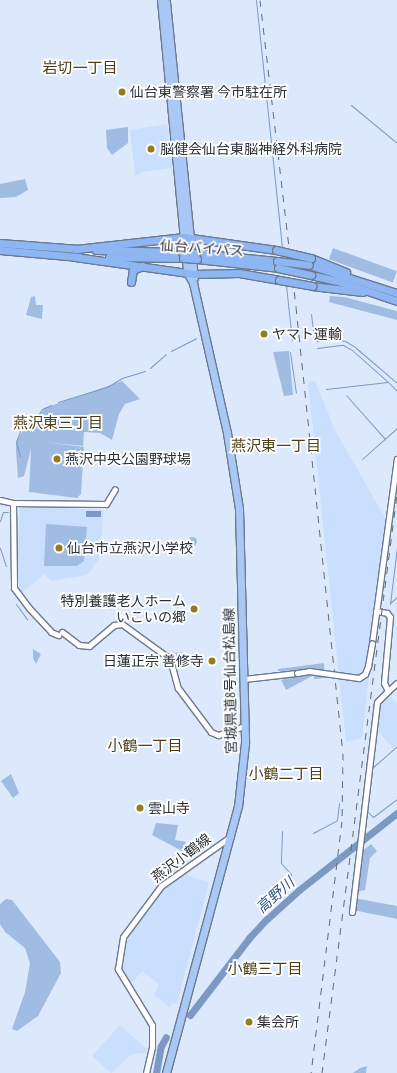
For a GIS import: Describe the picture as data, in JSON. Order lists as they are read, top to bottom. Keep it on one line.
{"streets":{"highway":["仙台バイパス"],"main road":["宮城県道8号仙台松島線"],"street":["燕沢小鶴線"]},"crossings":[["宮城県道8号仙台松島線","燕沢小鶴線"]],"districts":["岩切一丁目","燕沢東三丁目","燕沢東一丁目","小鶴一丁目","小鶴二丁目","小鶴三丁目"],"water":["高野川"],"places":["仙台東警察署 今市駐在所","脳健会仙台東脳神経外科病院","ヤマト運輸","燕沢中央公園野球場","仙台市立燕沢小学校","特別養護老人ホーム いこいの郷","日蓮正宗 善修寺","雲山寺","集会所"]}
